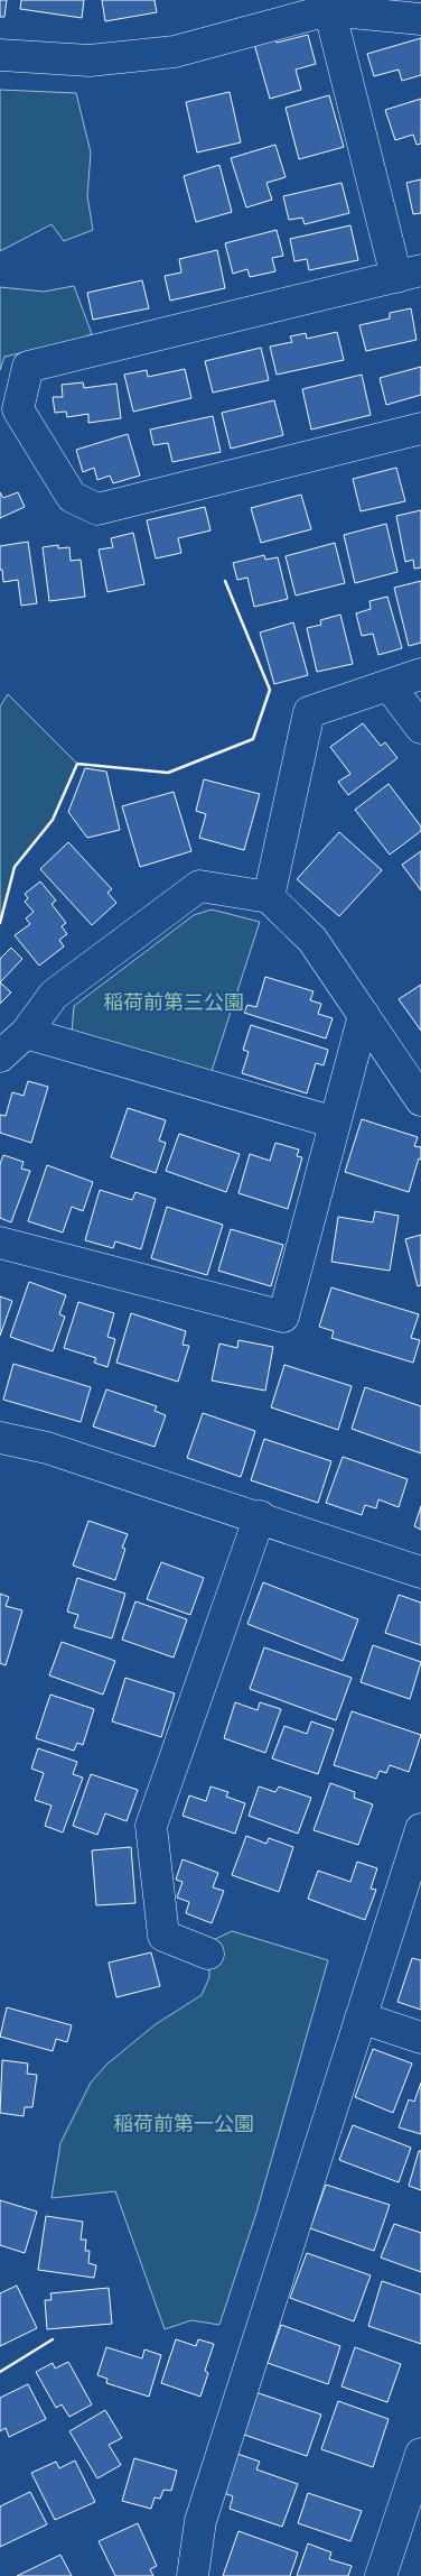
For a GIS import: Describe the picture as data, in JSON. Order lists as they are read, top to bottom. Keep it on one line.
{"parks":["稲荷前第三公園","稲荷前第一公園"]}
